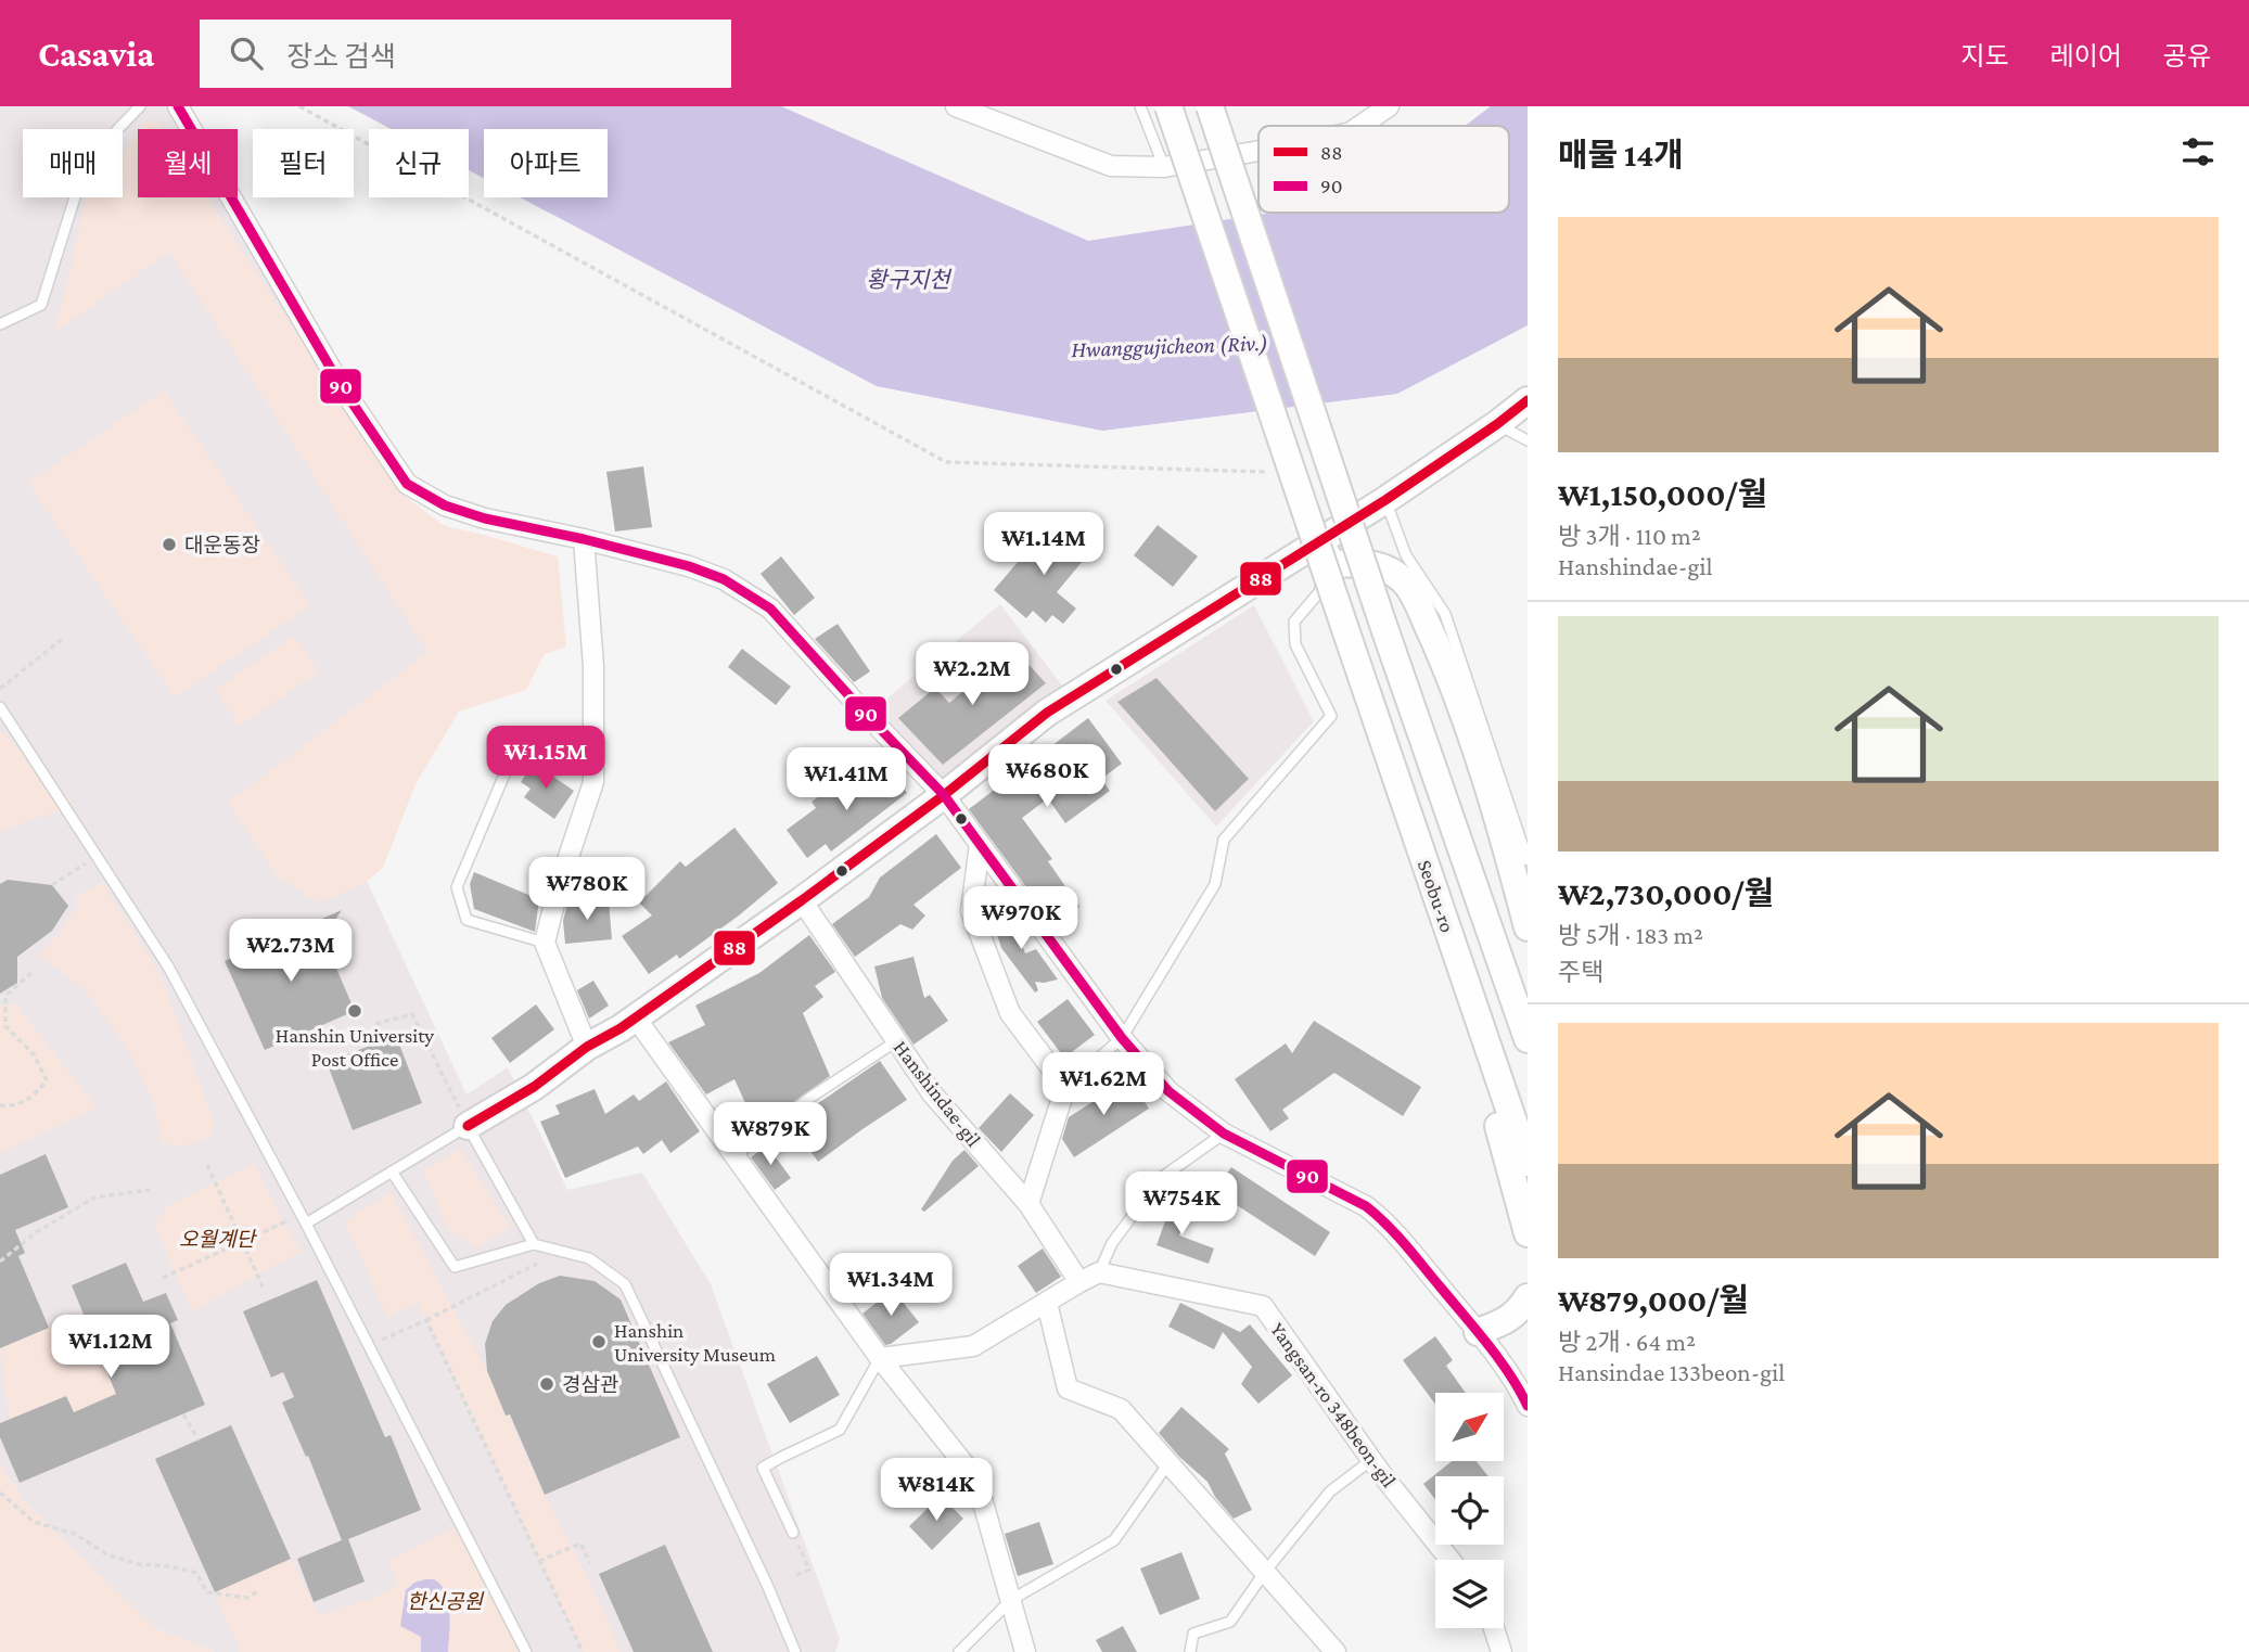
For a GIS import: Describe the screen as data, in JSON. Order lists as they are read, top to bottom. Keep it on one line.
{"streets":{"main road":["Seobu-ro"],"street":["Hanshindae-gil","Yangsan-ro 348beon-gil"]},"water":["황구지천","Hwanggujicheon (Riv.)"],"parks":["오월계단","한신공원"],"places":["대운동장","Hanshin University Post Office","Hanshin University Museum","경삼관"],"lines":["transit line 90","transit line 88"],"legend":["88","90"],"north":"top right","page":{"header":"Casavia","search":"장소 검색","nav":["지도","레이어","공유"],"heading":"매물 14개","chip":["매매","월세","필터","신규","아파트"],"list":[{"name":"₩1,150,000/월","note":"방 3개 · 110 m² · Hanshindae-gil"},{"name":"₩2,730,000/월","note":"방 5개 · 183 m² · 주택"},{"name":"₩879,000/월","note":"방 2개 · 64 m² · Hansindae 133beon-gil"}],"price":["₩1.14M","₩2.2M","₩1.15M","₩680K","₩1.41M","₩780K","₩970K","₩2.73M","₩1.62M","₩879K","₩754K","₩1.34M","₩1.12M","₩814K"]}}
